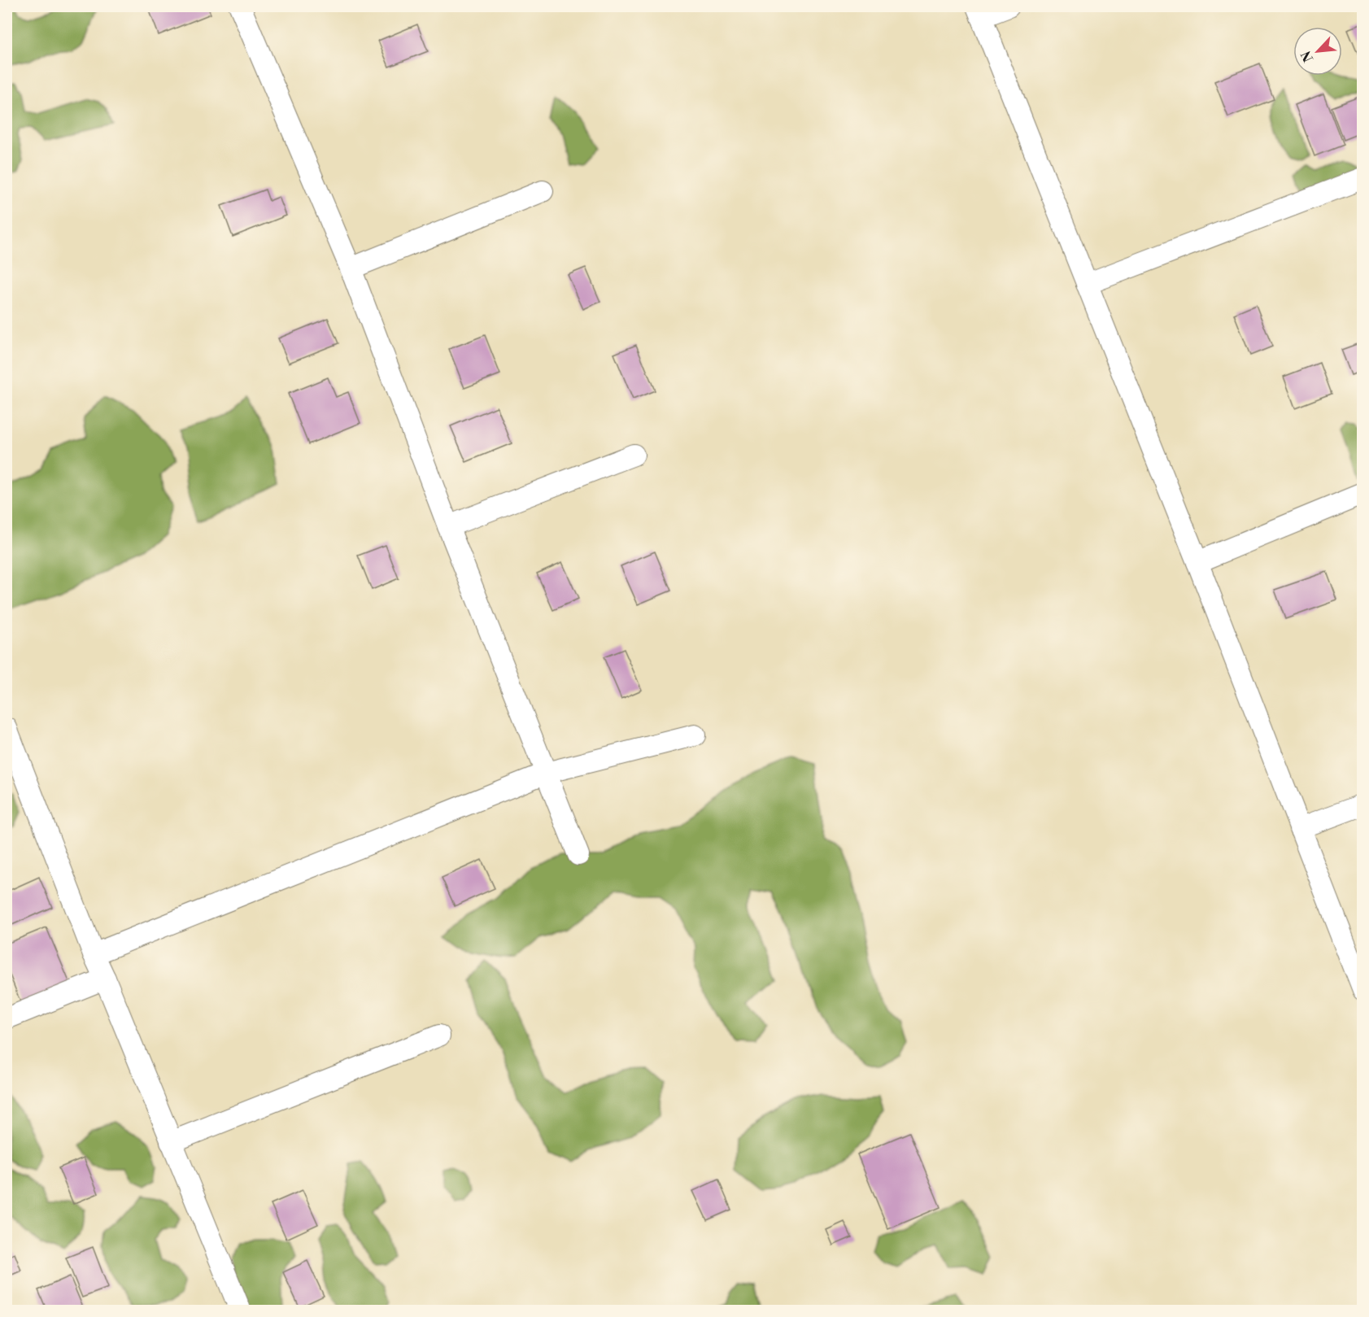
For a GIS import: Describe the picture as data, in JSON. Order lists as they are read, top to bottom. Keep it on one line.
{"north":"bottom left"}
